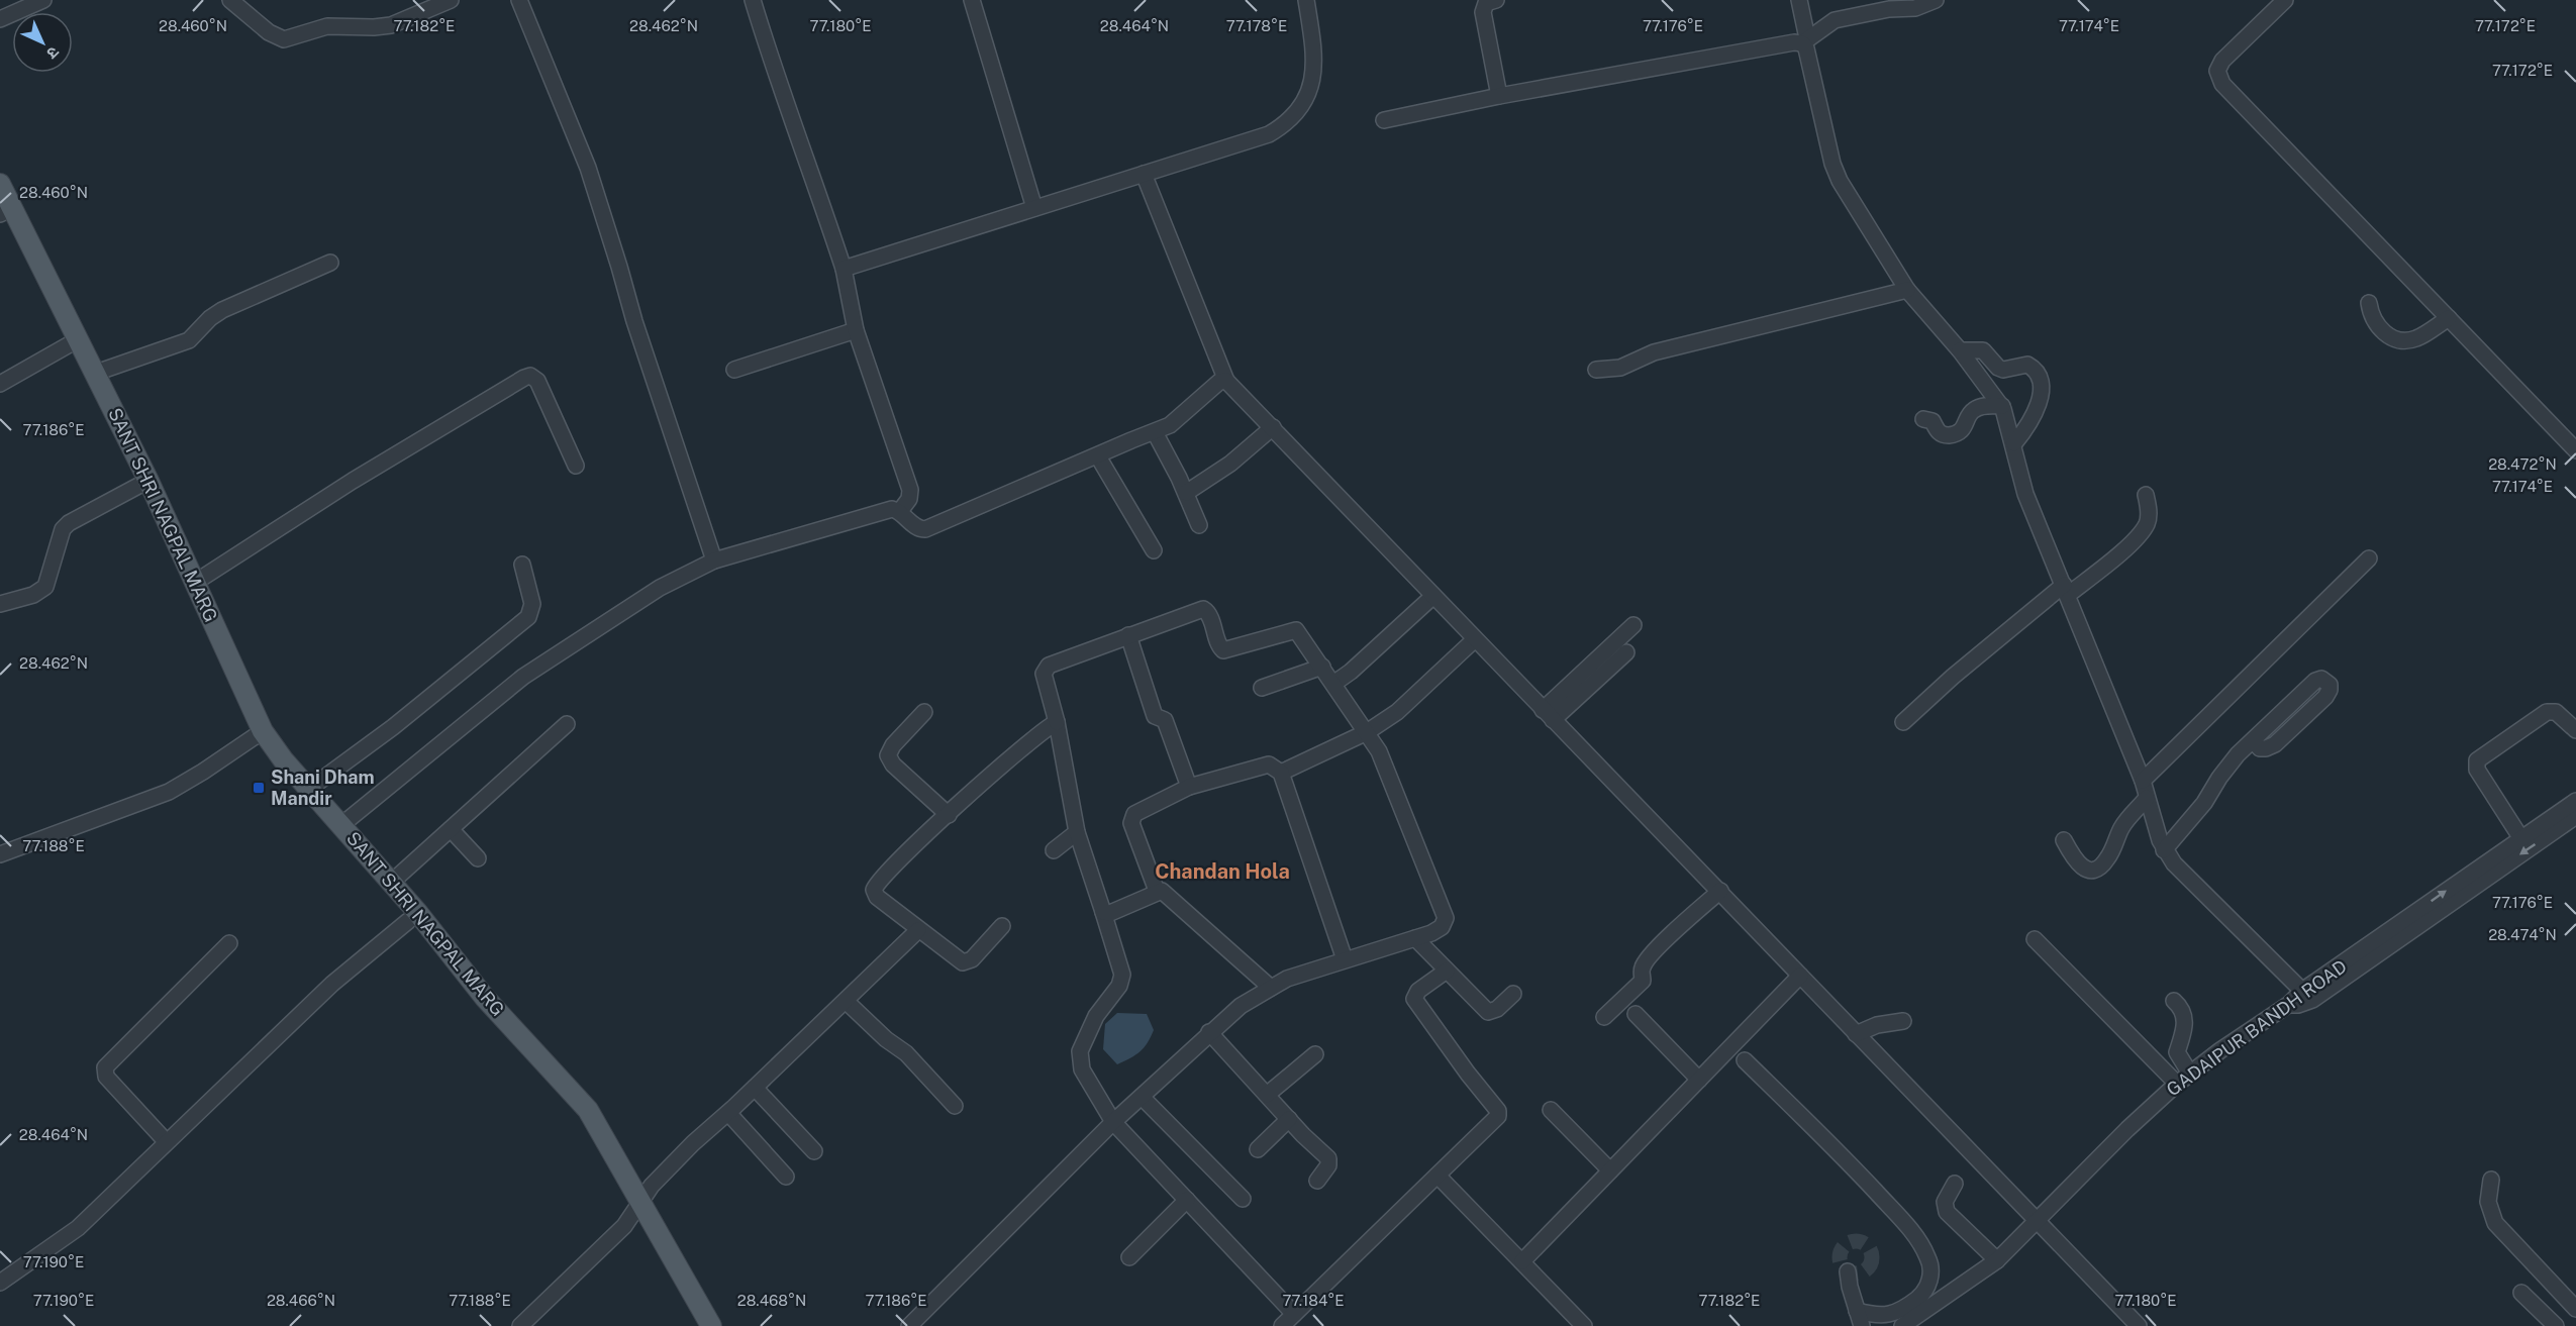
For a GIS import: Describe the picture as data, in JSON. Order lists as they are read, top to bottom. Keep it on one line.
{"streets":{"main road":["SANT SHRI NAGPAL MARG"],"street":["GADAIPUR BANDH ROAD"]},"districts":["Chandan Hola"],"places":{"transit":["Shani Dham Mandir"]},"north":"bottom right","coordinates":["28.460°N","77.182°E","28.462°N","77.180°E","28.464°N","77.178°E","77.176°E","77.174°E","77.172°E","77.186°E","28.472°N","77.188°E","28.474°N","77.190°E","28.466°N","28.468°N","77.184°E"]}
